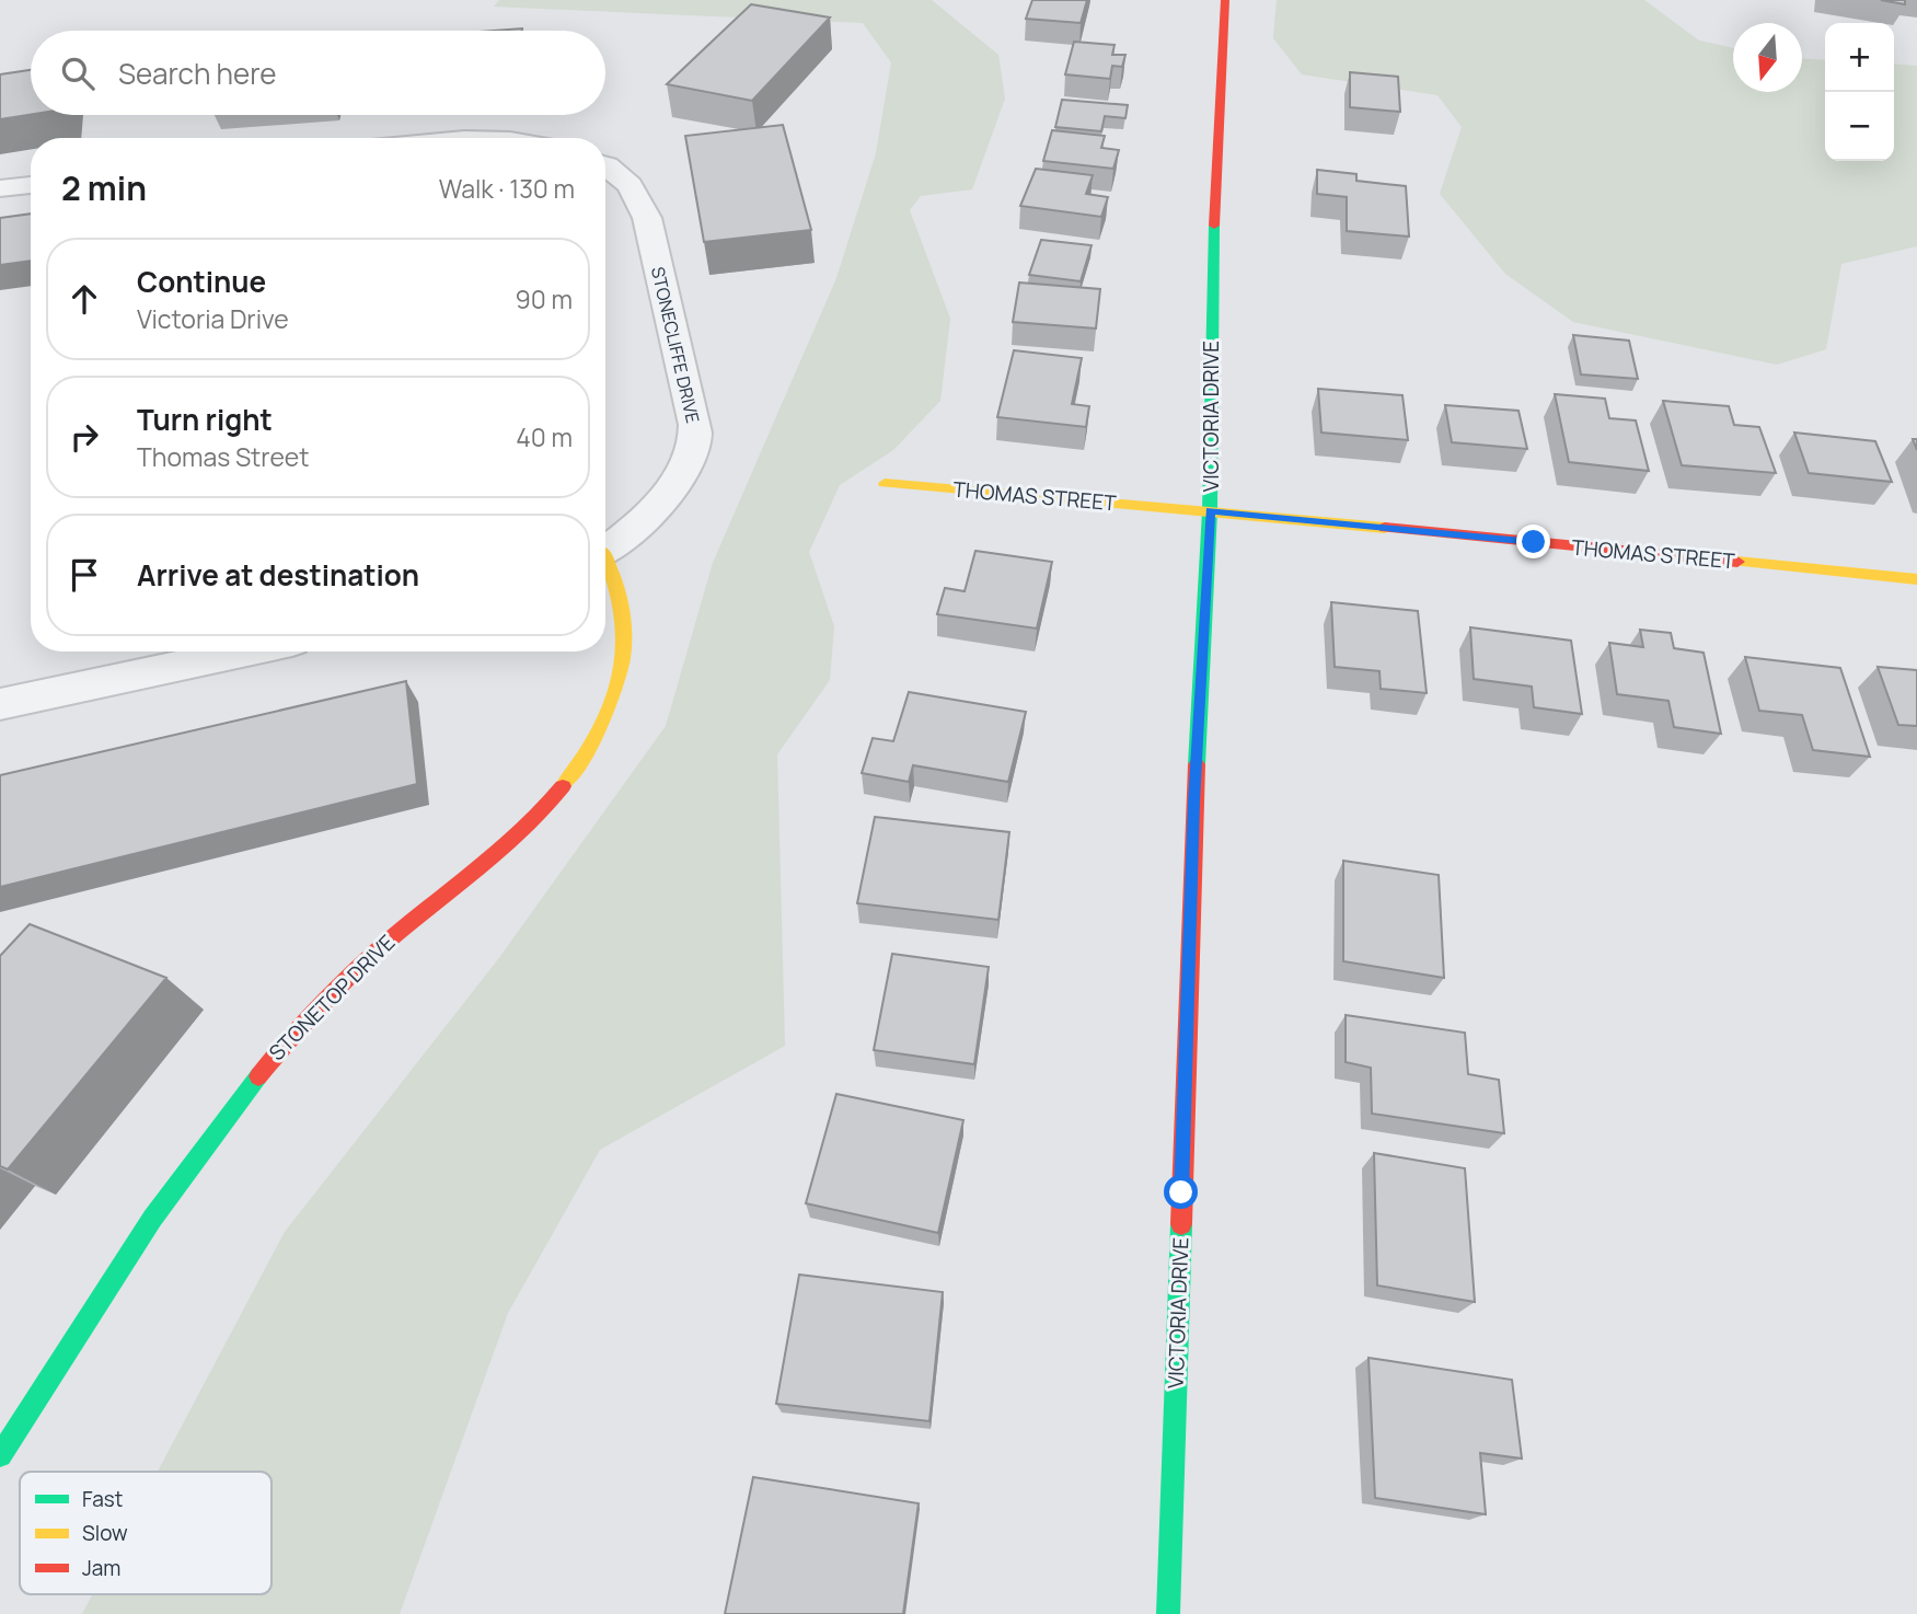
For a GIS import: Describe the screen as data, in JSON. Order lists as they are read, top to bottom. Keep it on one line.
{"streets":{"street":["STONECLIFFE DRIVE","VICTORIA DRIVE","THOMAS STREET","STONETOP DRIVE"]},"crossings":[["VICTORIA DRIVE","THOMAS STREET"]],"legend":["Fast","Slow","Jam"],"north":"bottom","page":{"map_buttons":["+","−"],"search":"Search here","heading":["2 min","Walk · 130 m"],"list":[["Continue","Victoria Drive","90 m"],["Turn right","Thomas Street","40 m"],"Arrive at destination"]}}
